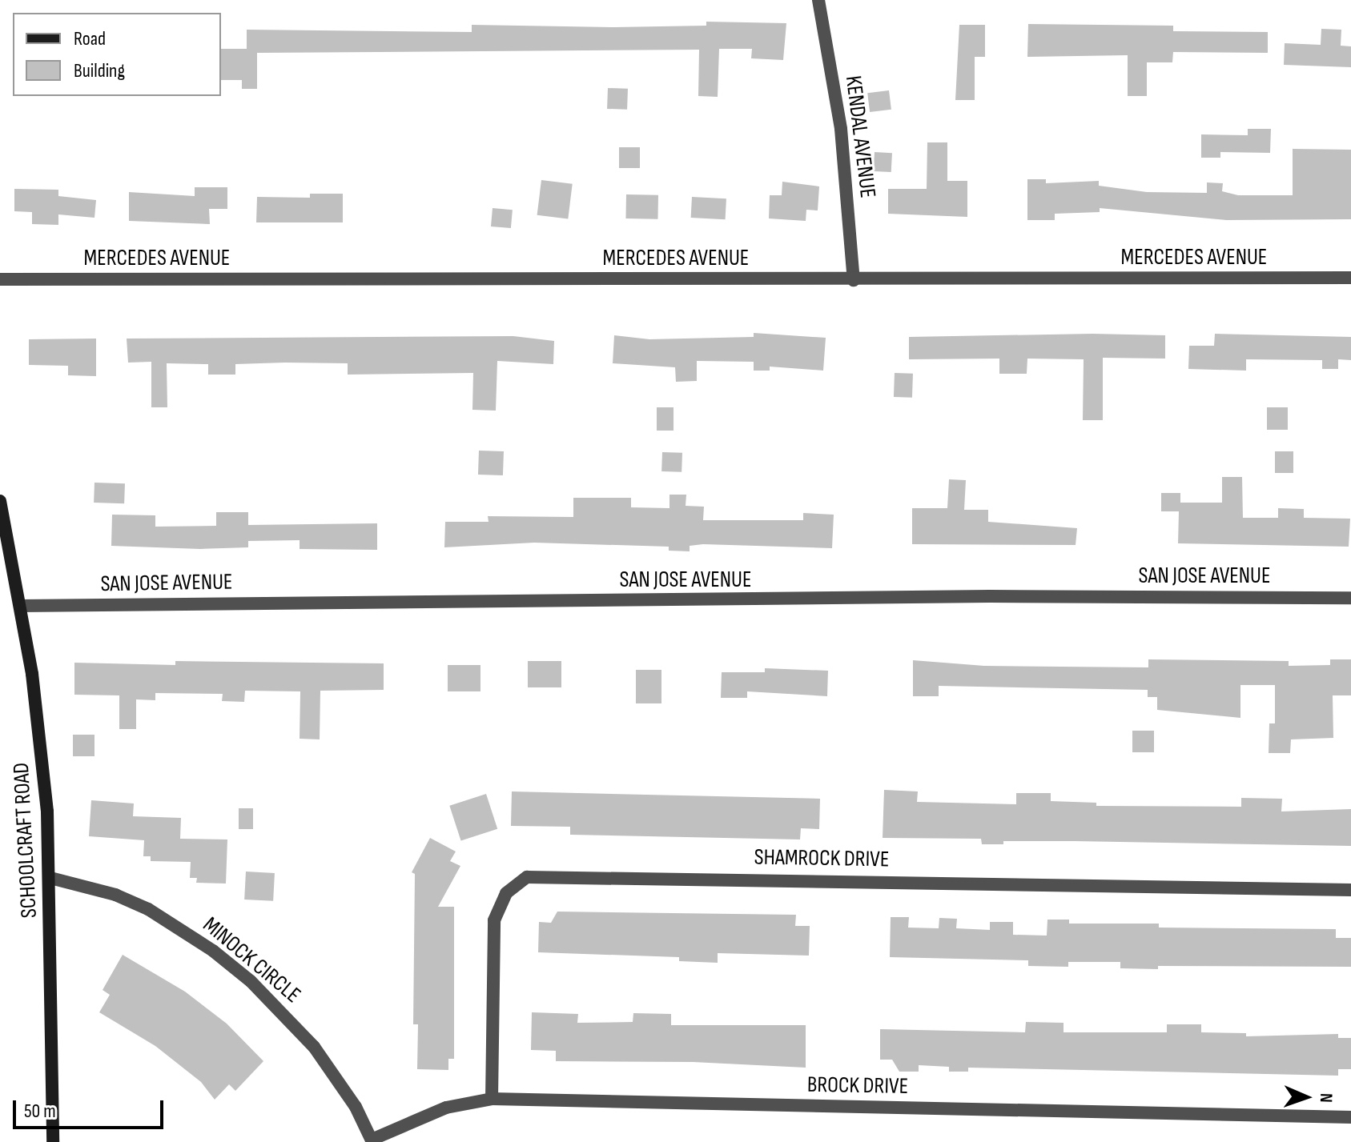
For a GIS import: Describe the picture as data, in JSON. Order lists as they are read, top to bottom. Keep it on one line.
{"streets":{"main road":["SCHOOLCRAFT ROAD"],"street":["KENDAL AVENUE","MERCEDES AVENUE","SAN JOSE AVENUE","SHAMROCK DRIVE","MINOCK CIRCLE","BROCK DRIVE"]},"crossings":[["KENDAL AVENUE","MERCEDES AVENUE"],["SAN JOSE AVENUE","SCHOOLCRAFT ROAD"],["SCHOOLCRAFT ROAD","MINOCK CIRCLE"],["SHAMROCK DRIVE","BROCK DRIVE"],["MINOCK CIRCLE","BROCK DRIVE"]],"legend":["Road","Building"],"scale_bar":"50 m","north":"right"}
